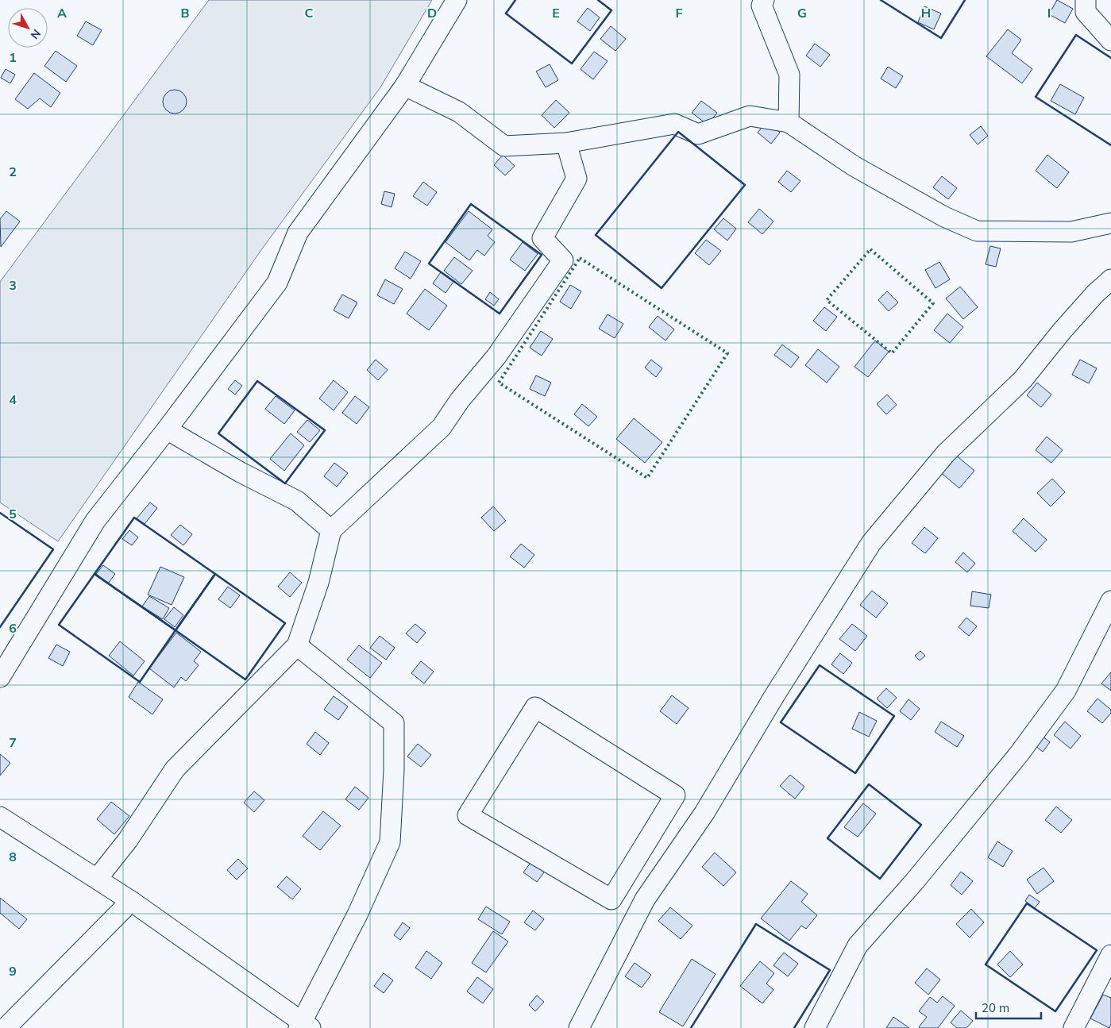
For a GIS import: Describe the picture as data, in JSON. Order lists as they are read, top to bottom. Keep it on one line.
{"scale_bar":"20 m","north":"bottom right","grid":{"columns":["A","B","C","D","E","F","G","H","I"],"rows":["1","2","3","4","5","6","7","8","9"]}}
